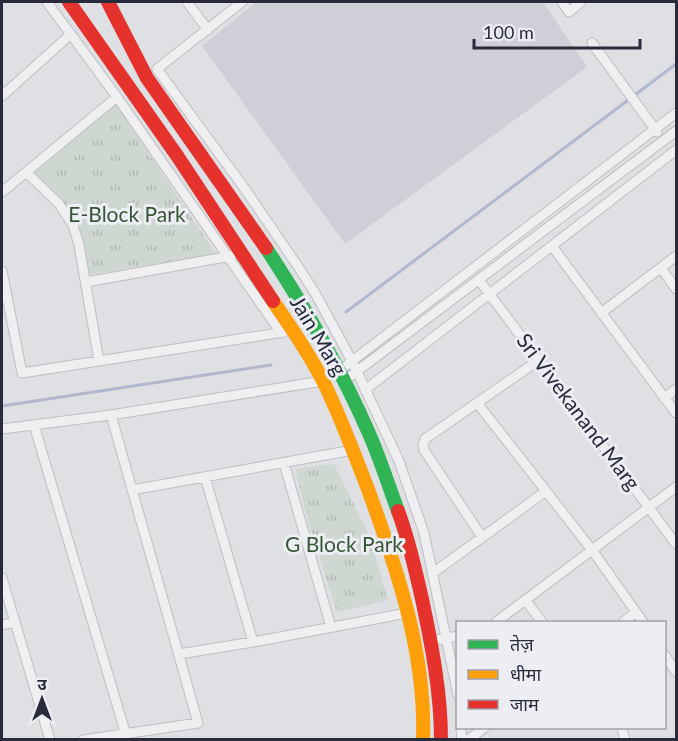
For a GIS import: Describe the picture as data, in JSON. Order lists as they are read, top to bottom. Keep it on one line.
{"streets":{"street":["Jain Marg","Sri Vivekanand Marg"]},"parks":["E-Block Park","G Block Park"],"legend":["तेज़","धीमा","जाम"],"scale_bar":"100 m","north":"top"}
